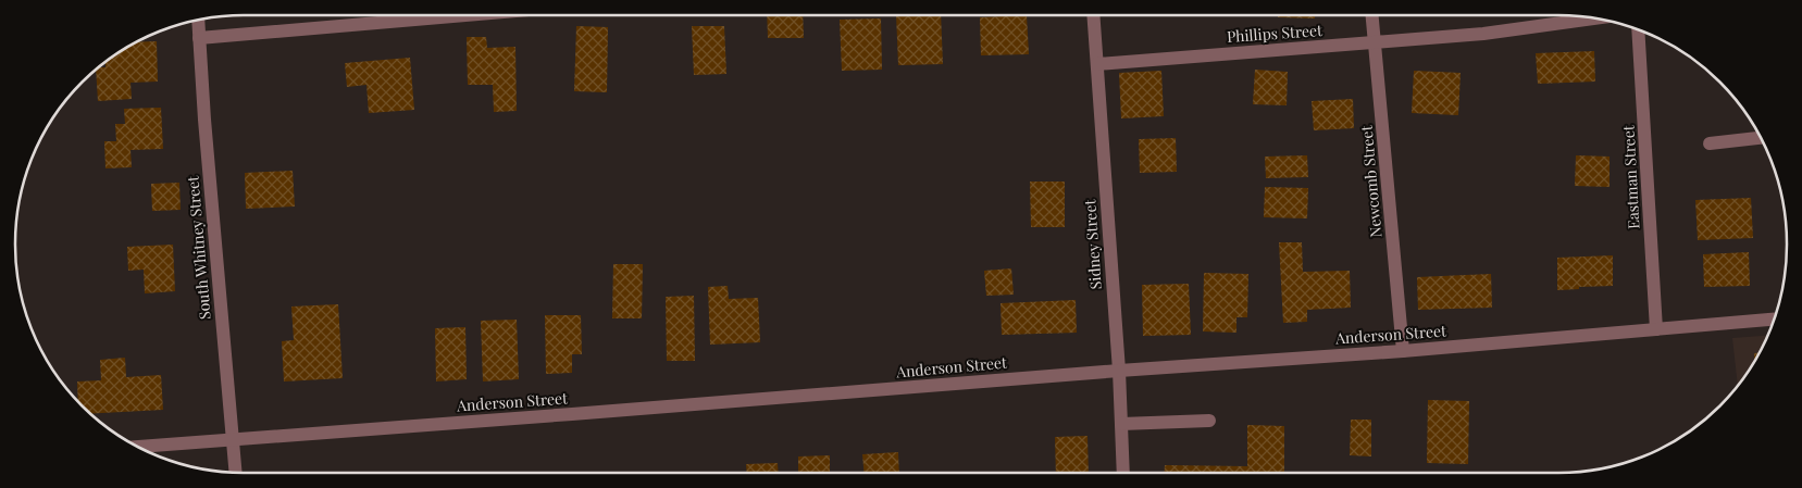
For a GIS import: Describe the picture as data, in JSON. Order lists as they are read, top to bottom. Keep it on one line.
{"streets":{"street":["Phillips Street","Eastman Street","Newcomb Street","Sidney Street","South Whitney Street","Anderson Street"]},"crossings":[["Phillips Street","Newcomb Street"],["Phillips Street","Sidney Street"],["Eastman Street","Anderson Street"],["Newcomb Street","Anderson Street"],["Sidney Street","Anderson Street"],["South Whitney Street","Anderson Street"]]}
